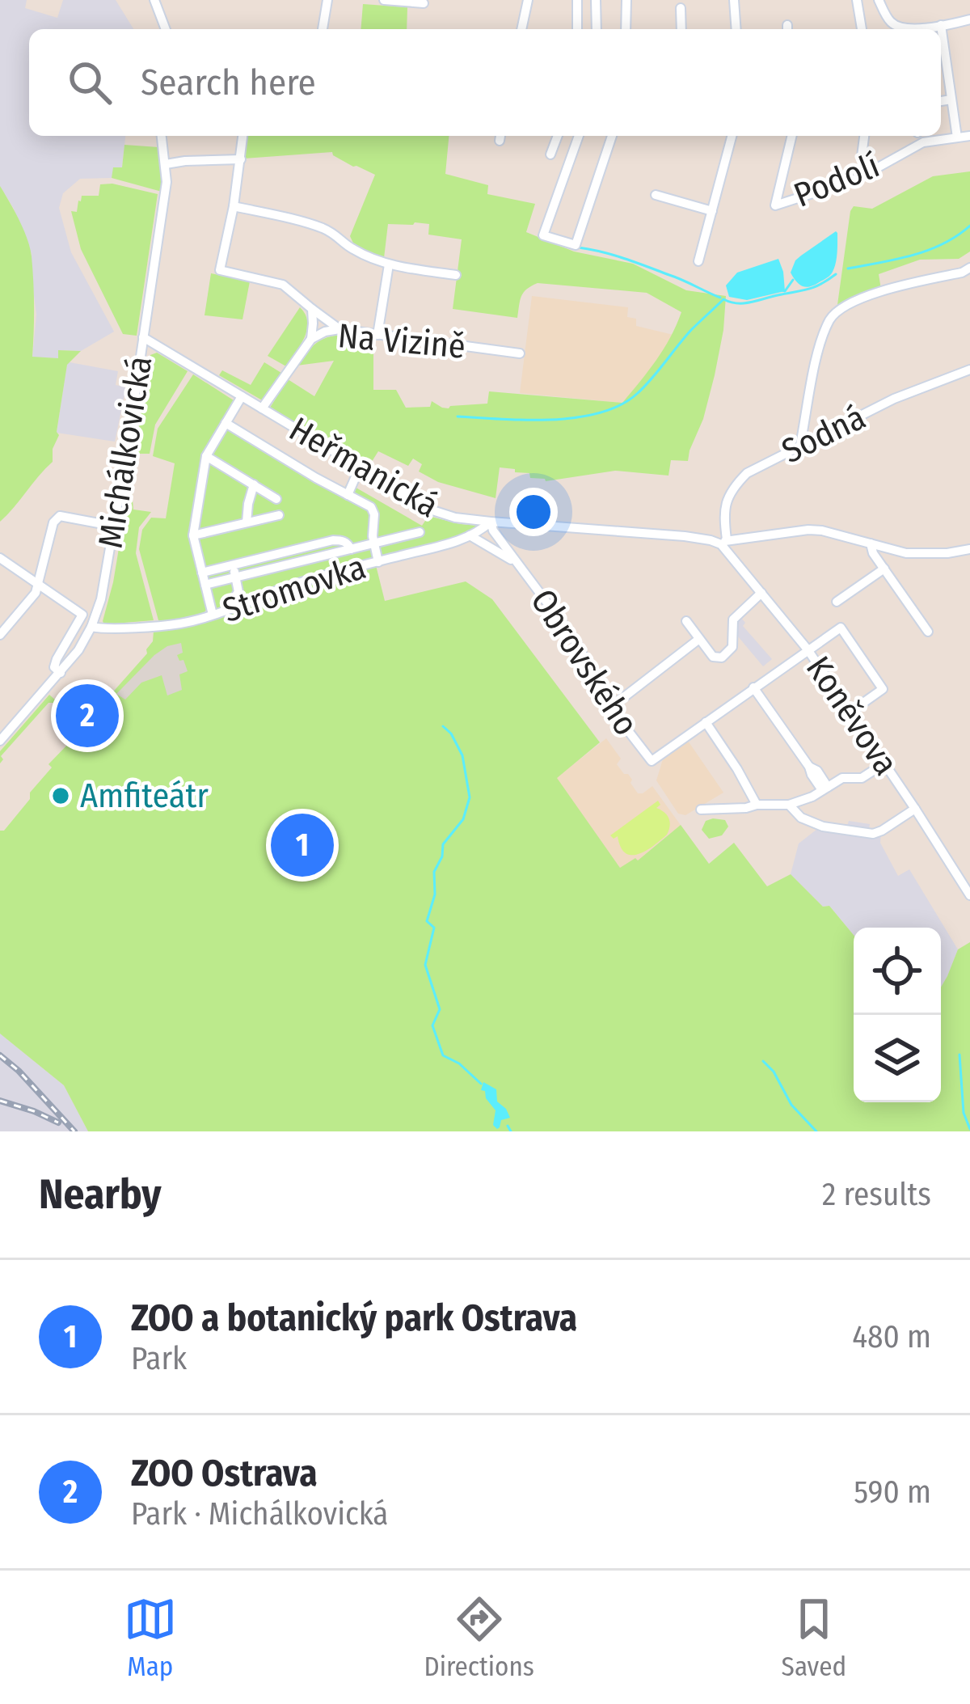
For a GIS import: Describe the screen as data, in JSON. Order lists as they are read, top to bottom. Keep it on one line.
{"streets":{"street":["Podolí","Na Vizině","Sodná","Michálkovická","Heřmanická","Stromovka","Obrovského","Koněvova"]},"crossings":[["Na Vizině","Heřmanická"],["Sodná","Heřmanická"],["Sodná","Koněvova"],["Michálkovická","Heřmanická"],["Michálkovická","Stromovka"],["Heřmanická","Stromovka"],["Heřmanická","Obrovského"],["Heřmanická","Koněvova"],["Stromovka","Obrovského"]],"places":["Amfiteátr"],"page":{"search":"Search here","pins":["2","1"],"heading":["Nearby","2 results"],"list":[{"mark":"1","name":"ZOO a botanický park Ostrava","note":"Park","value":"480 m"},{"mark":"2","name":"ZOO Ostrava","note":"Park · Michálkovická","value":"590 m"}],"nav":["Map","Directions","Saved"]}}
